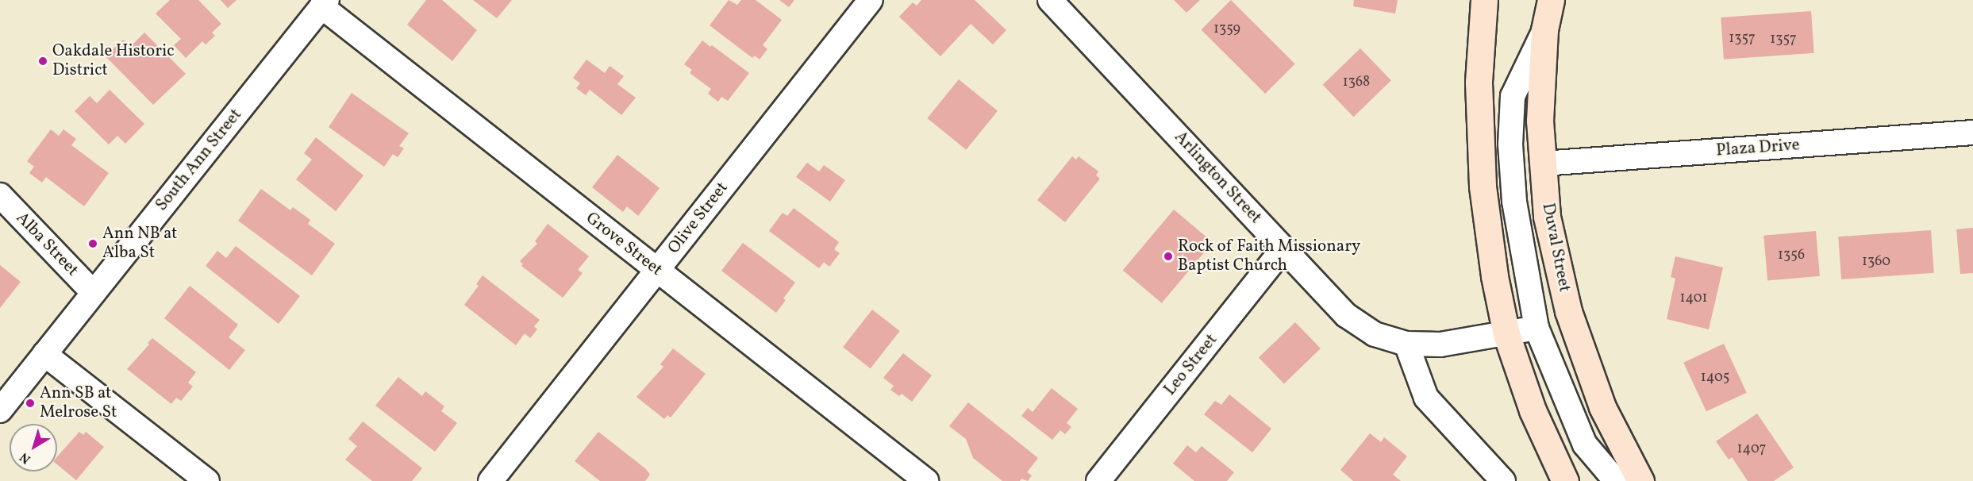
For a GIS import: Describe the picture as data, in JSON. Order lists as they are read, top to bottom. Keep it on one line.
{"streets":{"street":["Plaza Drive","South Ann Street","Arlington Street","Olive Street","Alba Street","Grove Street","Duval Street","Leo Street"]},"crossings":[["Plaza Drive","Duval Street"],["South Ann Street","Alba Street"],["South Ann Street","Grove Street"],["Arlington Street","Leo Street"],["Olive Street","Grove Street"]],"places":["Oakdale Historic District","Ann NB at Alba St","Rock of Faith Missionary Baptist Church","Ann SB at Melrose St"],"house_numbers":["1359","1357","1357","1368","1356","1360","1401","1405","1407"],"north":"bottom left"}
